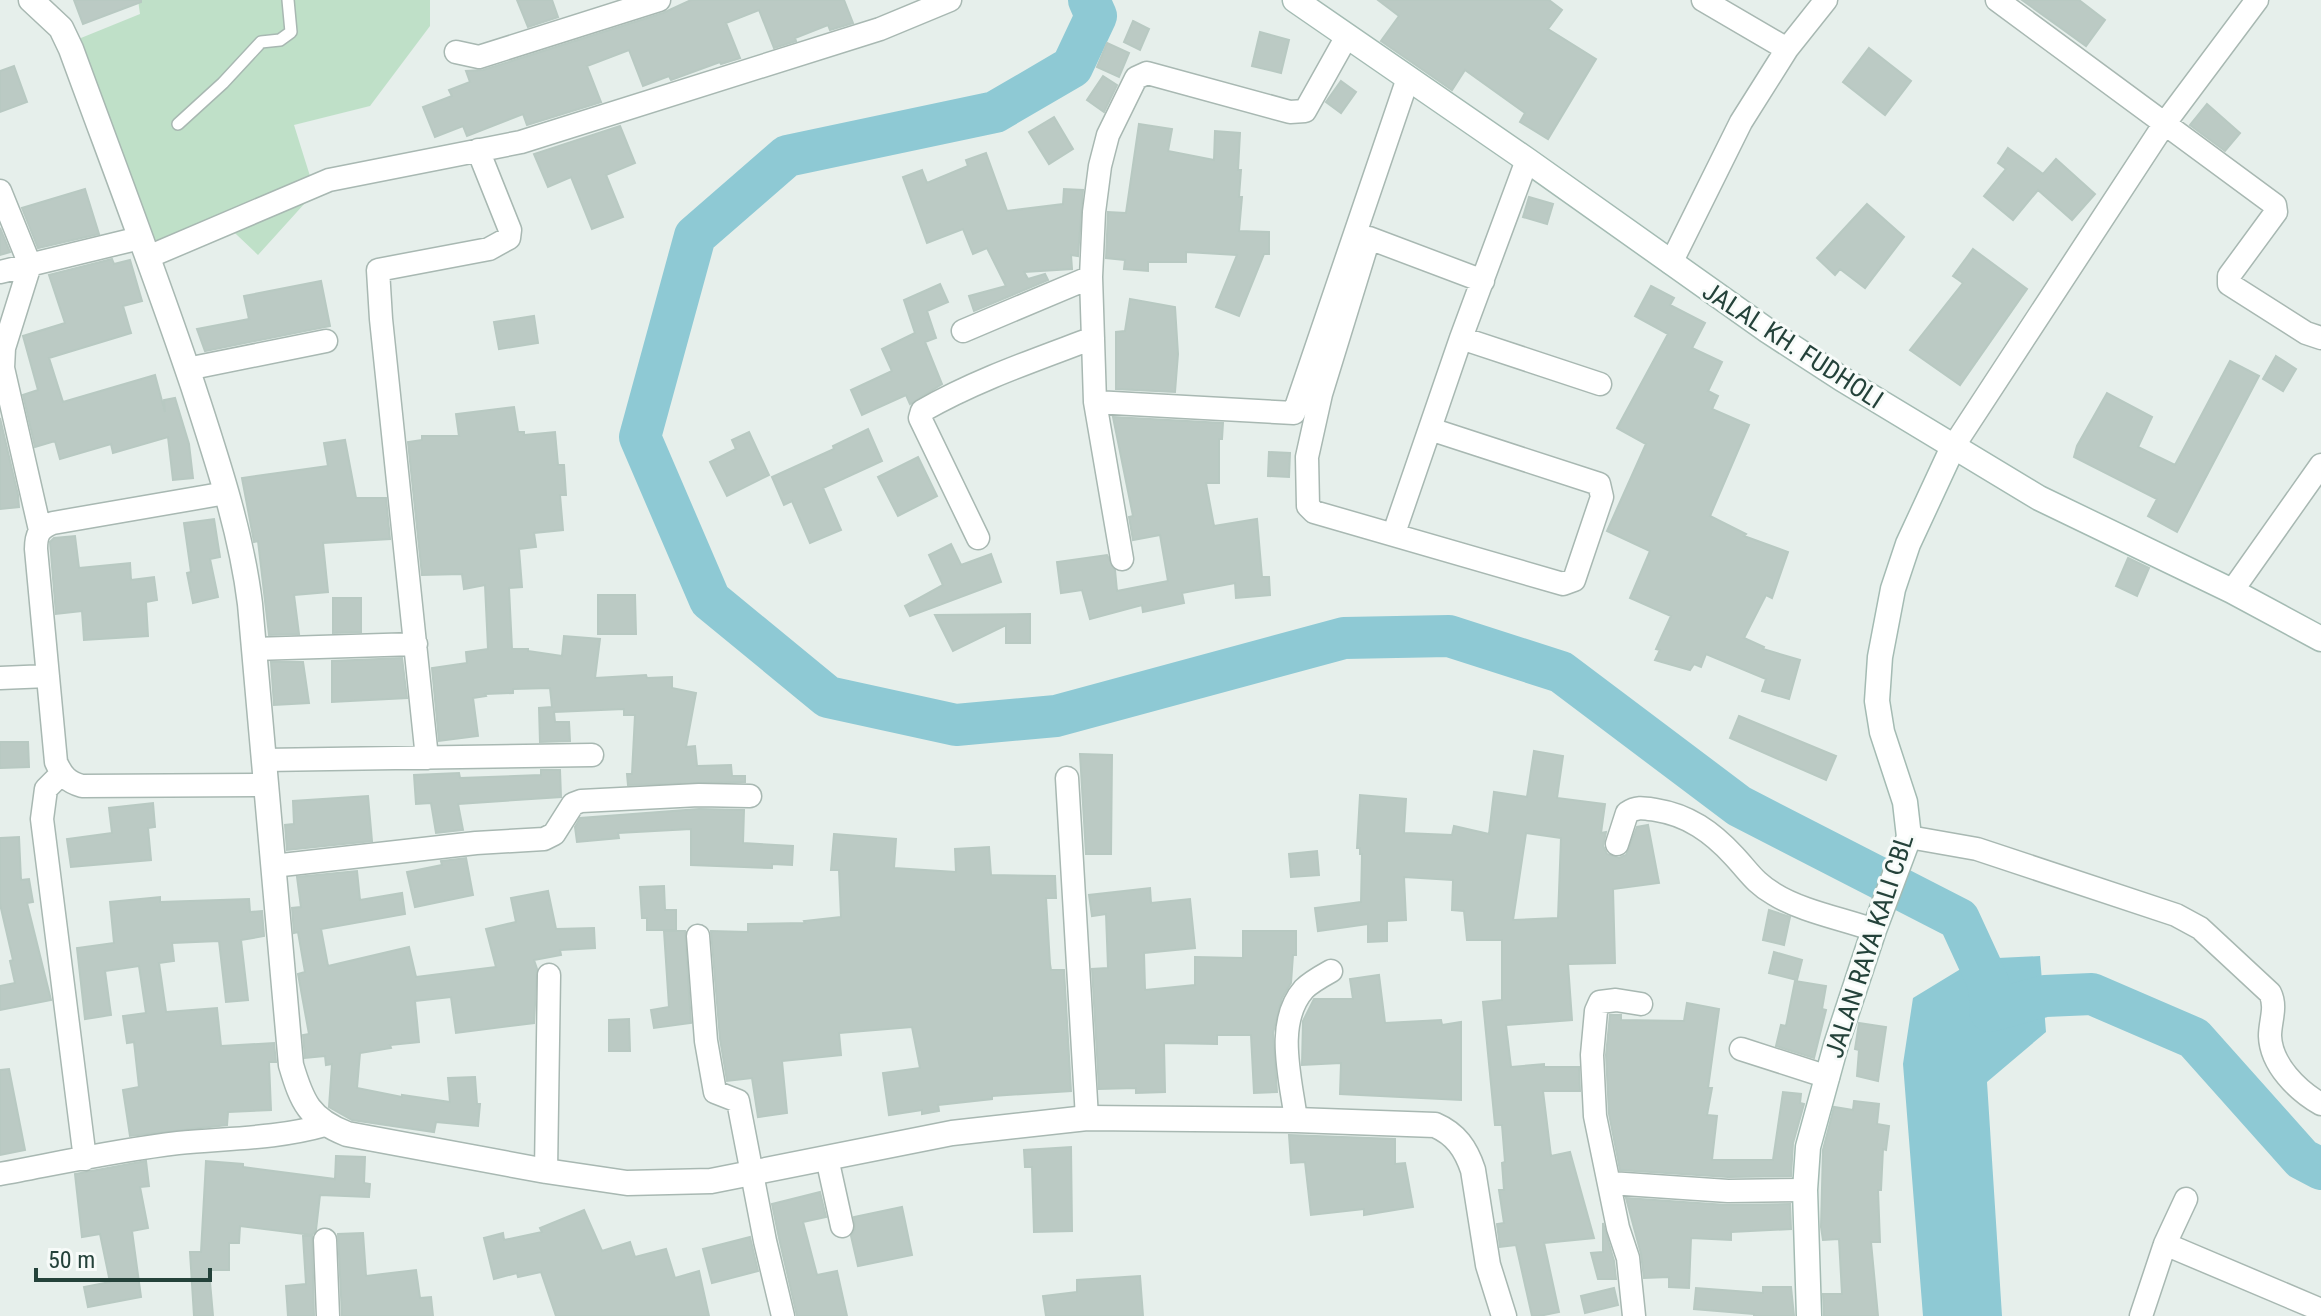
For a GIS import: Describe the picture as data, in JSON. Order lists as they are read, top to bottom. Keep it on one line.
{"streets":{"street":["JALAL KH. FUDHOLI","JALAN RAYA KALI CBL"]},"crossings":[["JALAL KH. FUDHOLI","JALAN RAYA KALI CBL"]],"scale_bar":"50 m"}
